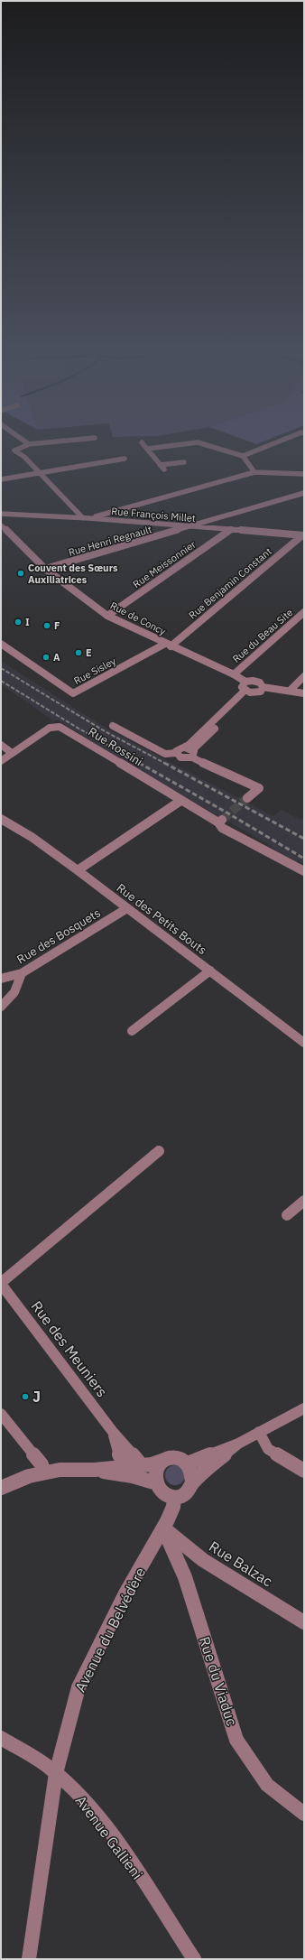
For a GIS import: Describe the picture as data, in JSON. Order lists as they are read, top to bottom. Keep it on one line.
{"streets":{"street":["Rue François Millet","Rue Henri Regnault","Rue Meissonnier","Rue Benjamin Constant","Rue de Concy","Rue du Beau Site","Rue Sisley","Rue Rossini","Rue des Petits Bouts","Rue des Bosquets","Rue des Meuniers","Rue Balzac","Avenue du Belvédère","Rue du Viaduc","Avenue Gallieni"]},"crossings":[["Rue François Millet","Rue Henri Regnault"],["Rue François Millet","Rue Meissonnier"],["Rue François Millet","Rue Benjamin Constant"],["Rue Henri Regnault","Rue de Concy"],["Rue Meissonnier","Rue de Concy"],["Rue Benjamin Constant","Rue de Concy"],["Rue Benjamin Constant","Rue Sisley"],["Rue de Concy","Rue du Beau Site"],["Rue de Concy","Rue Sisley"],["Rue des Petits Bouts","Rue des Bosquets"],["Rue Balzac","Avenue du Belvédère"],["Rue Balzac","Rue du Viaduc"],["Avenue du Belvédère","Rue du Viaduc"],["Avenue du Belvédère","Avenue Gallieni"]],"places":["Couvent des Sœurs Auxiliatrices","I","F","E","A","J"]}
